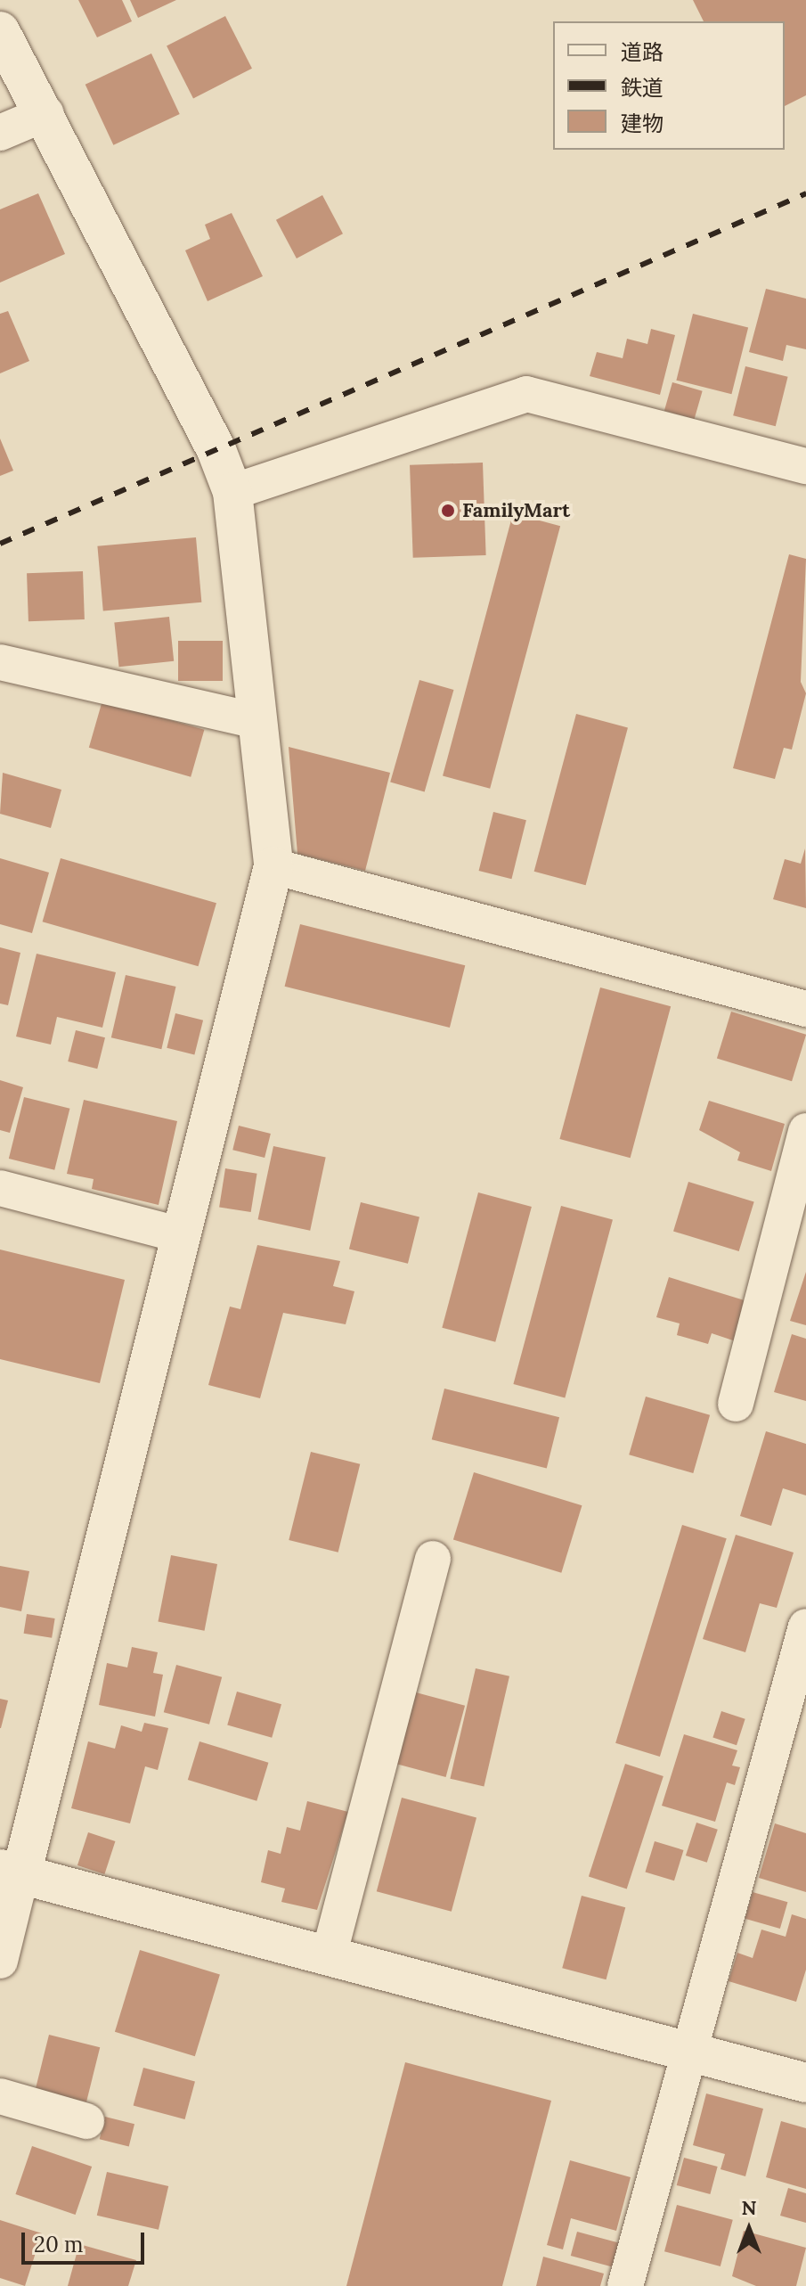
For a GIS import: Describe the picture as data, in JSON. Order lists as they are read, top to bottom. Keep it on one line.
{"places":["FamilyMart"],"legend":["道路","鉄道","建物"],"scale_bar":"20 m","north":"top"}
